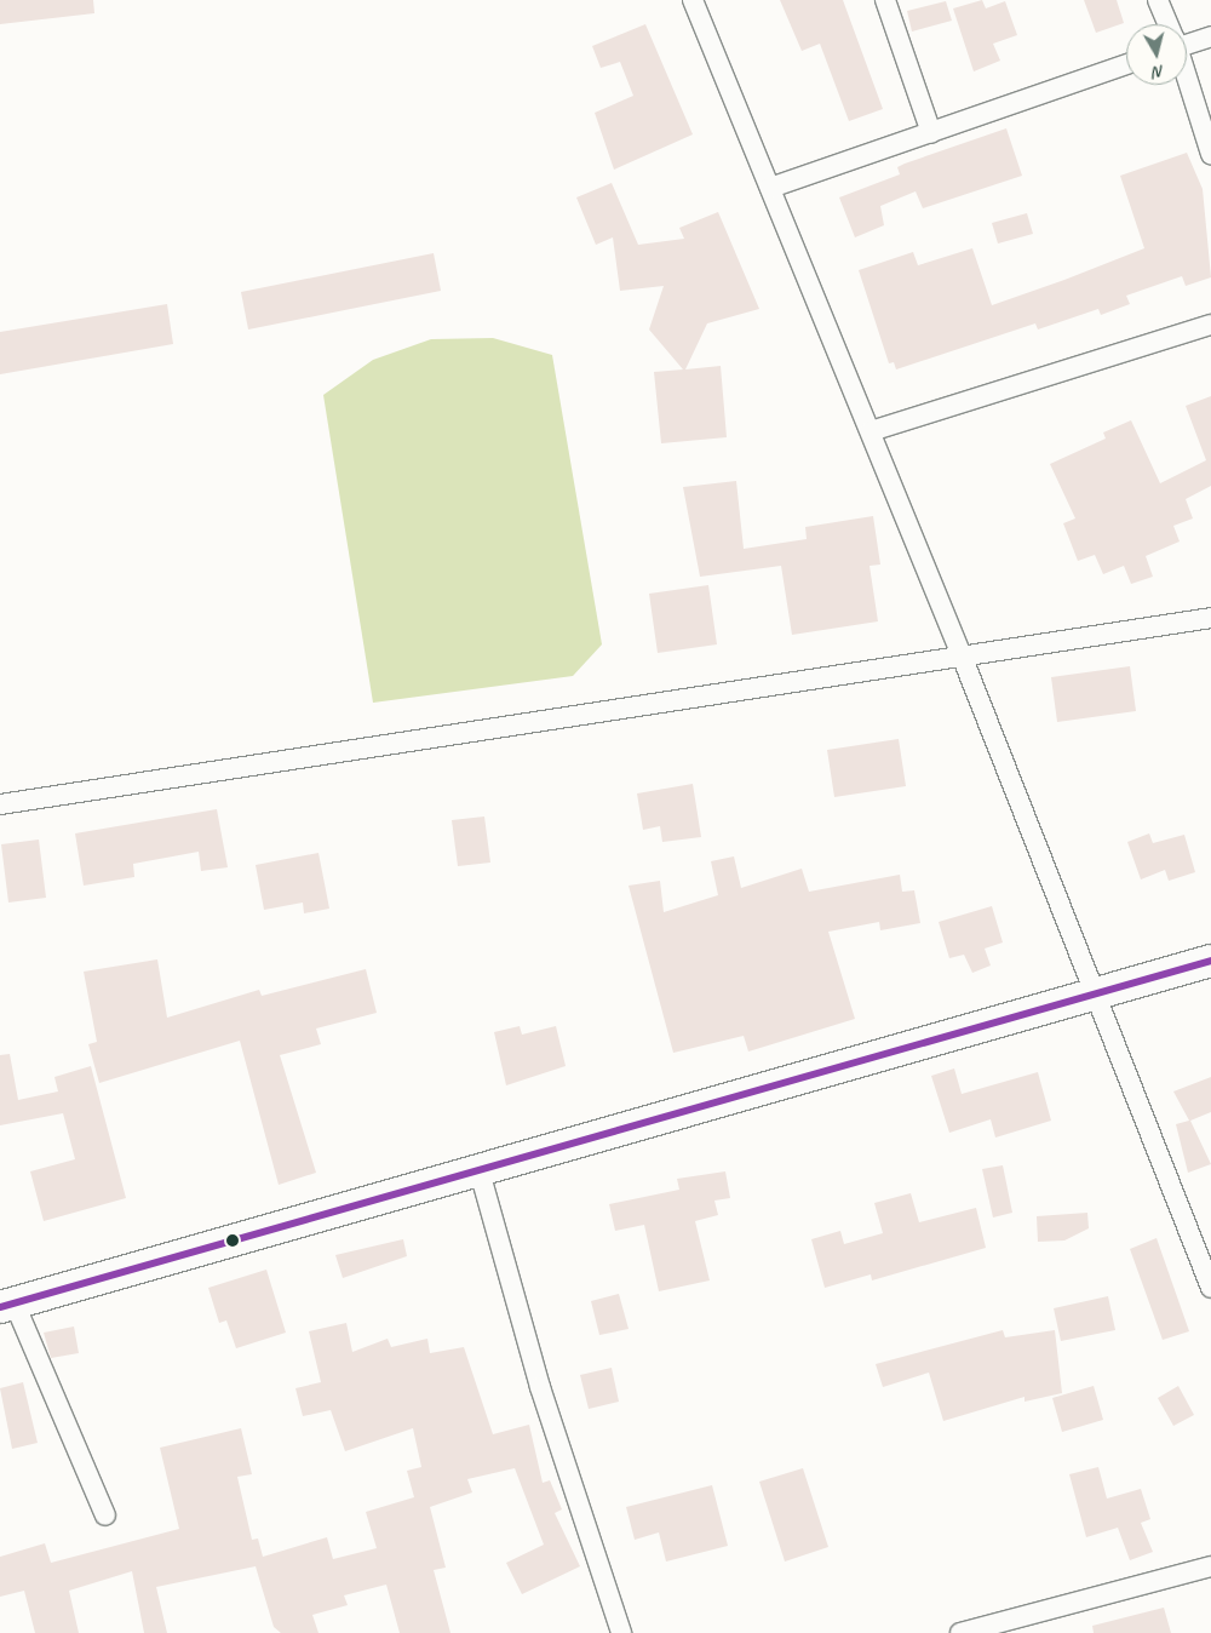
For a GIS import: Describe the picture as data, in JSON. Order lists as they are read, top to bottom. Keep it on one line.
{"north":"bottom"}
